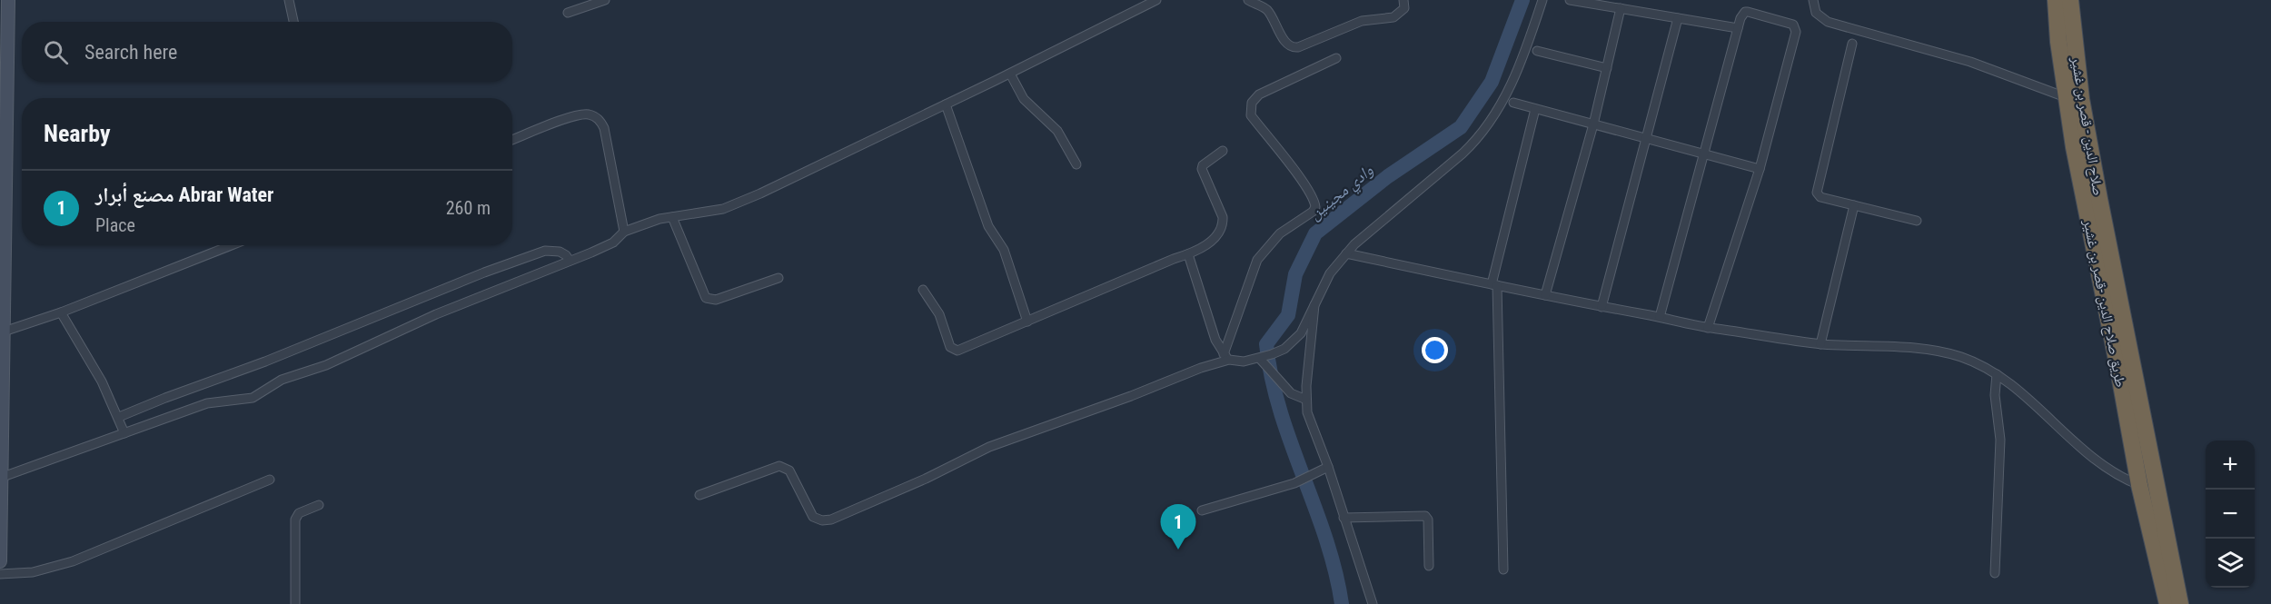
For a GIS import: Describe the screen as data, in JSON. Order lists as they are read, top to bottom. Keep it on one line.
{"streets":{"highway":["صلاح الدين - قصر بن غشير","طريق صلاح الدين -قصر بن غشير"]},"water":["وادي مجينين"],"page":{"search":"Search here","heading":"Nearby","list":[{"mark":"1","name":"مصنع أبرار Abrar Water","note":"Place","value":"260 m"}],"map_buttons":["+","−"],"pins":"1"}}
